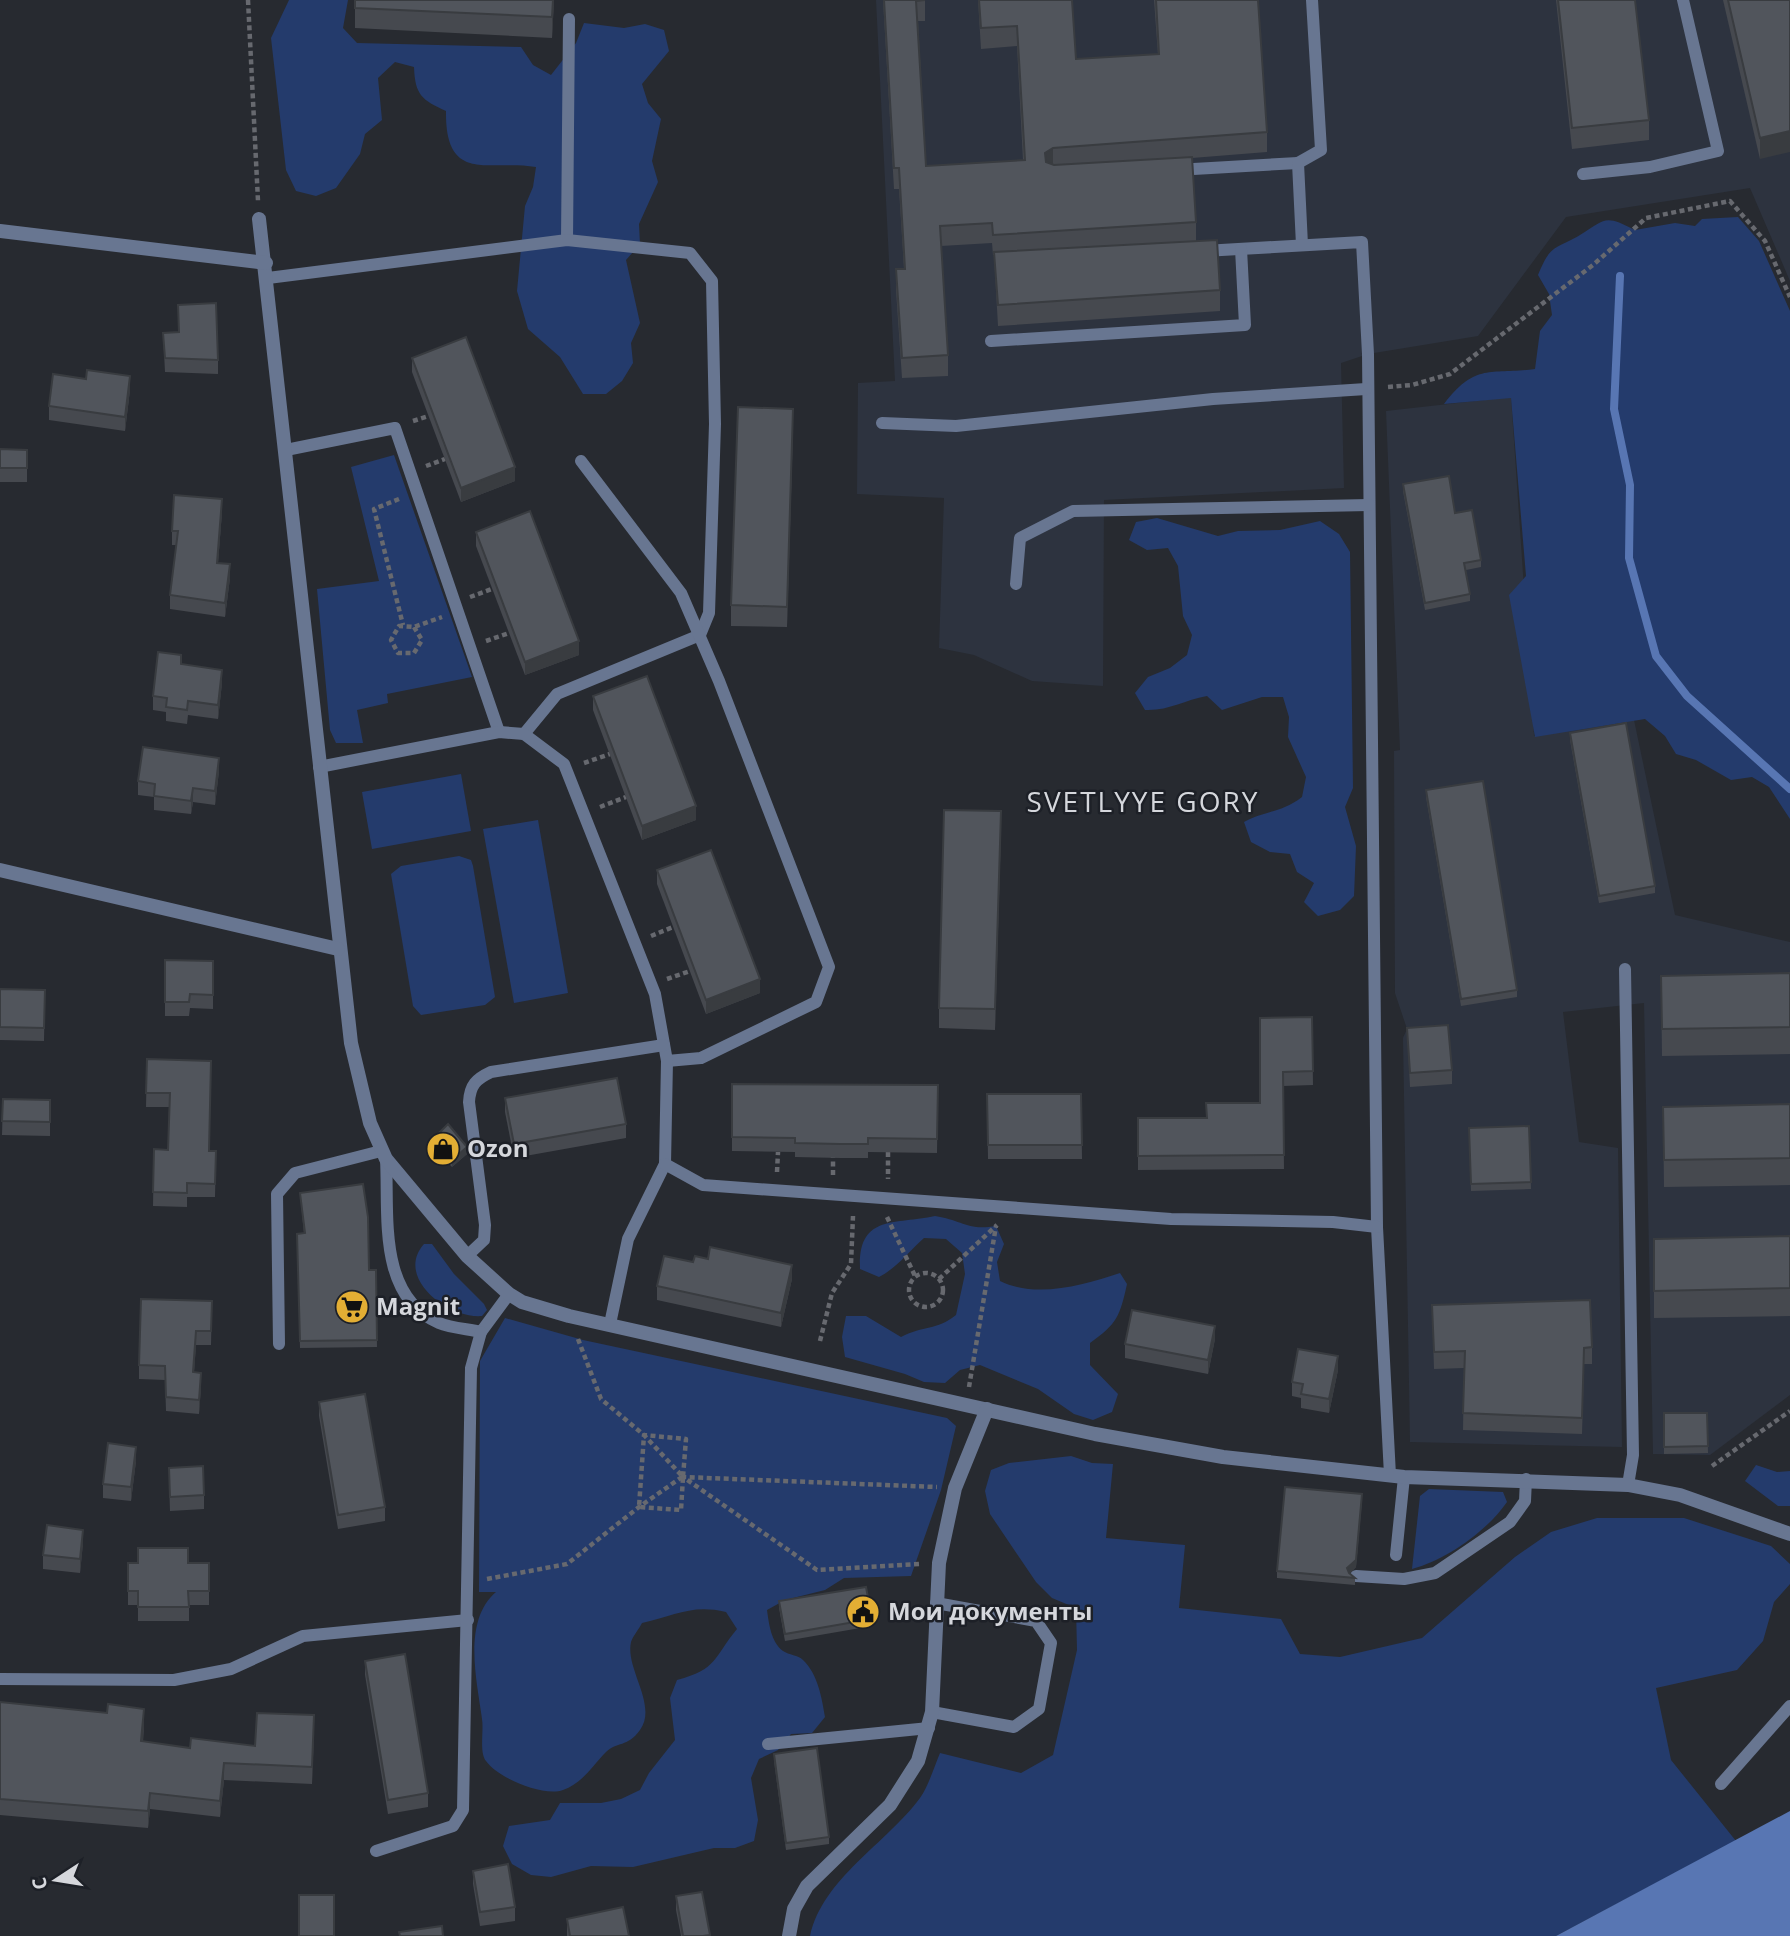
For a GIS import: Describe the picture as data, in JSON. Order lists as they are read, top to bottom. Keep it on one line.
{"districts":["SVETLYYE GORY"],"places":{"shop":["Ozon"],"supermarket":["Magnit"],"public building":["Мои документы"]},"north":"left"}
